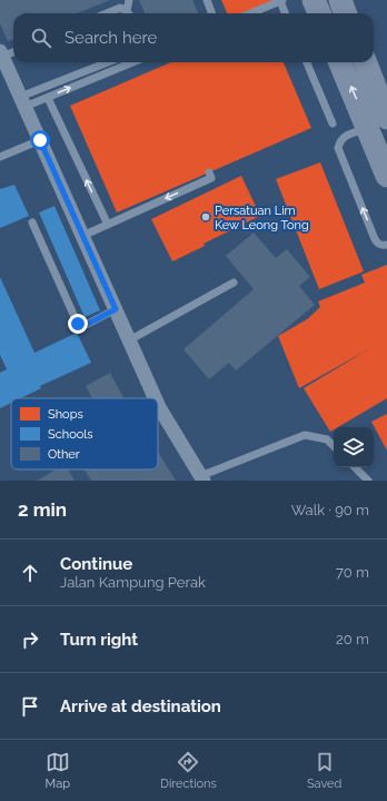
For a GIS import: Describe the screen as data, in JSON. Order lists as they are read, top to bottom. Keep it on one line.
{"places":["Persatuan Lim Kew Leong Tong"],"legend":["Shops","Schools","Other"],"page":{"search":"Search here","heading":["2 min","Walk · 90 m"],"list":[["Continue","Jalan Kampung Perak","70 m"],["Turn right","20 m"],"Arrive at destination"],"nav":["Map","Directions","Saved"]}}
